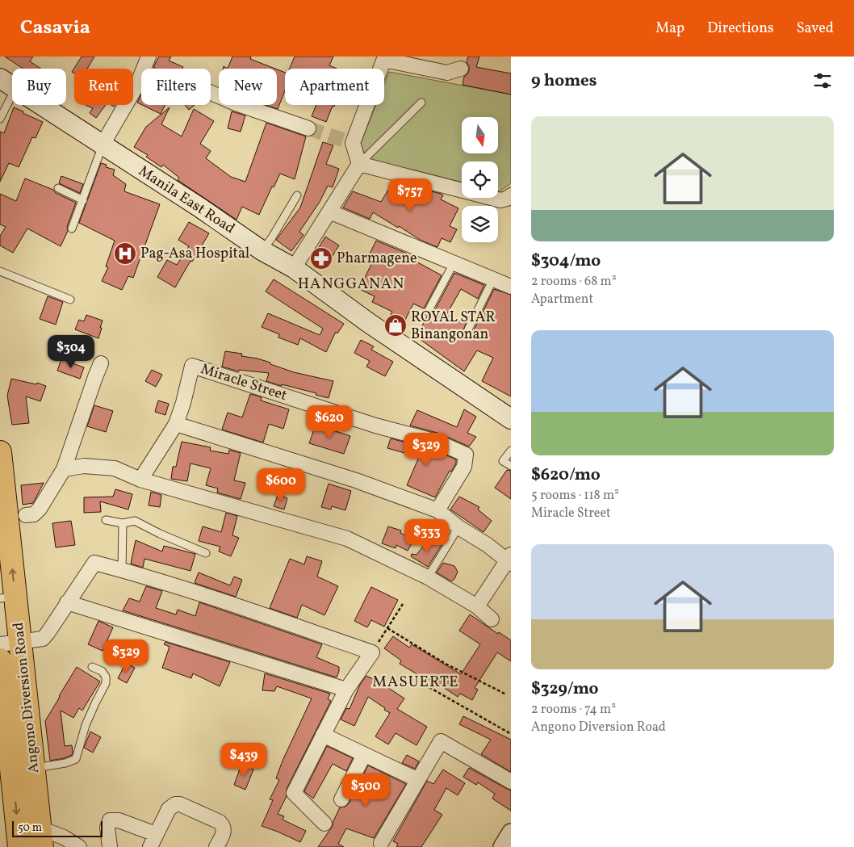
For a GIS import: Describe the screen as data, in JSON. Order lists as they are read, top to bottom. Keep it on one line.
{"streets":{"main road":["Manila East Road","Angono Diversion Road"],"street":["Miracle Street"]},"districts":["HANGGANAN","MASUERTE"],"places":{"hospital":["Pag-Asa Hospital"],"pharmacy":["Pharmagene"],"shop":["ROYAL STAR Binangonan"]},"scale_bar":"50 m","north":"bottom","page":{"header":"Casavia","nav":["Map","Directions","Saved"],"heading":"9 homes","chip":["Buy","Rent","Filters","New","Apartment"],"list":[{"name":"$304/mo","note":"2 rooms · 68 m² · Apartment"},{"name":"$620/mo","note":"5 rooms · 118 m² · Miracle Street"},{"name":"$329/mo","note":"2 rooms · 74 m² · Angono Diversion Road"}],"price":["$757","$304","$620","$329","$600","$333","$329","$439","$300"],"scale":"50 m"}}
